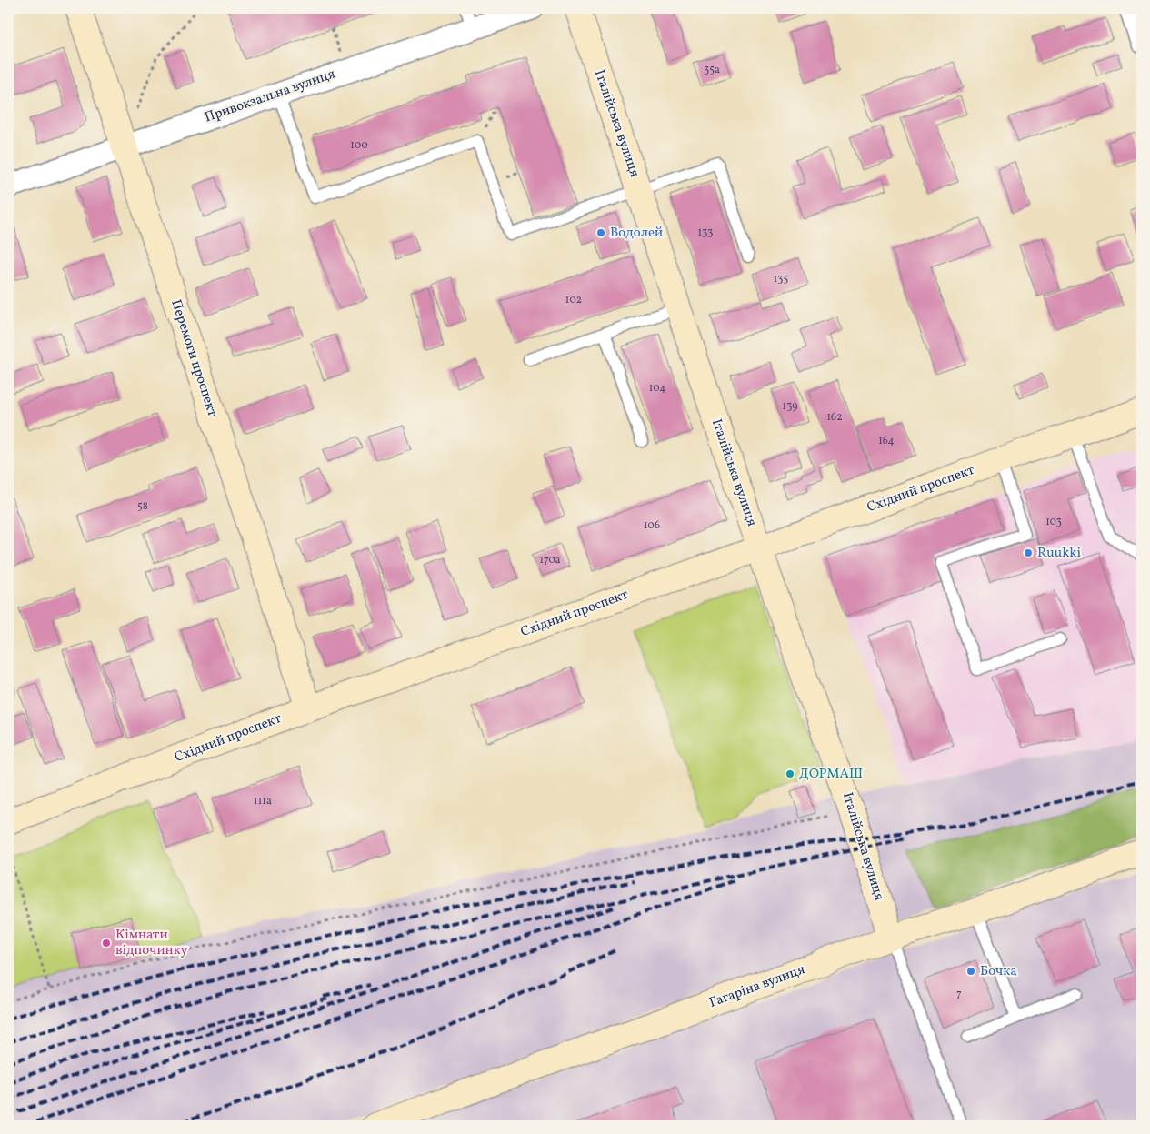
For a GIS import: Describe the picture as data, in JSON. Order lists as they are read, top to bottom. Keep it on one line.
{"streets":{"street":["Привокзальна вулиця","Італійська вулиця","Перемоги проспект","Східний проспект","Гагаріна вулиця"]},"crossings":[["Привокзальна вулиця","Перемоги проспект"],["Італійська вулиця","Східний проспект"],["Італійська вулиця","Гагаріна вулиця"],["Перемоги проспект","Східний проспект"]],"places":["Водолей","Ruukki","ДОРМАШ","Кімнати відпочинку","Бочка"],"house_numbers":["35а","100","133","135","102","104","139","162","164","58","103","106","170а","111а","7"]}
